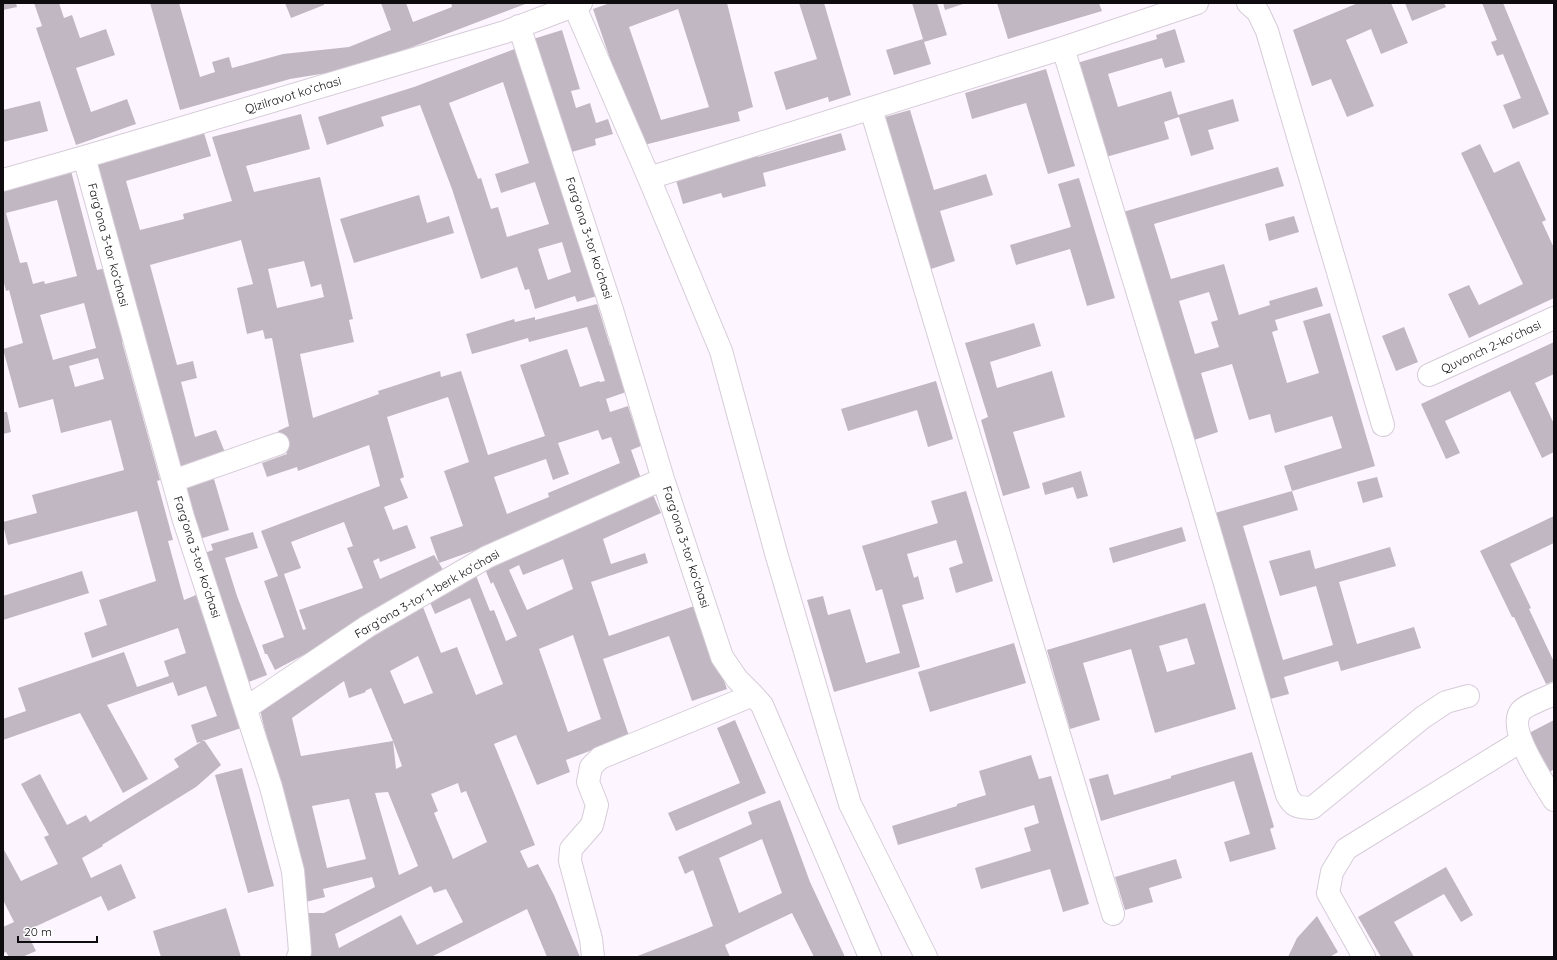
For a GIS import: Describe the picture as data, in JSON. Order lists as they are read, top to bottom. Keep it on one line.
{"streets":{"street":["Qizilravot koʻchasi","Fargʻona 3-tor koʻchasi","Quvonch 2-koʻchasi","Fargʻona 3-tor 1-berk koʻchasi"]},"crossings":[["Qizilravot koʻchasi","Fargʻona 3-tor koʻchasi"],["Fargʻona 3-tor koʻchasi","Fargʻona 3-tor 1-berk koʻchasi"]],"scale_bar":"20 m"}
